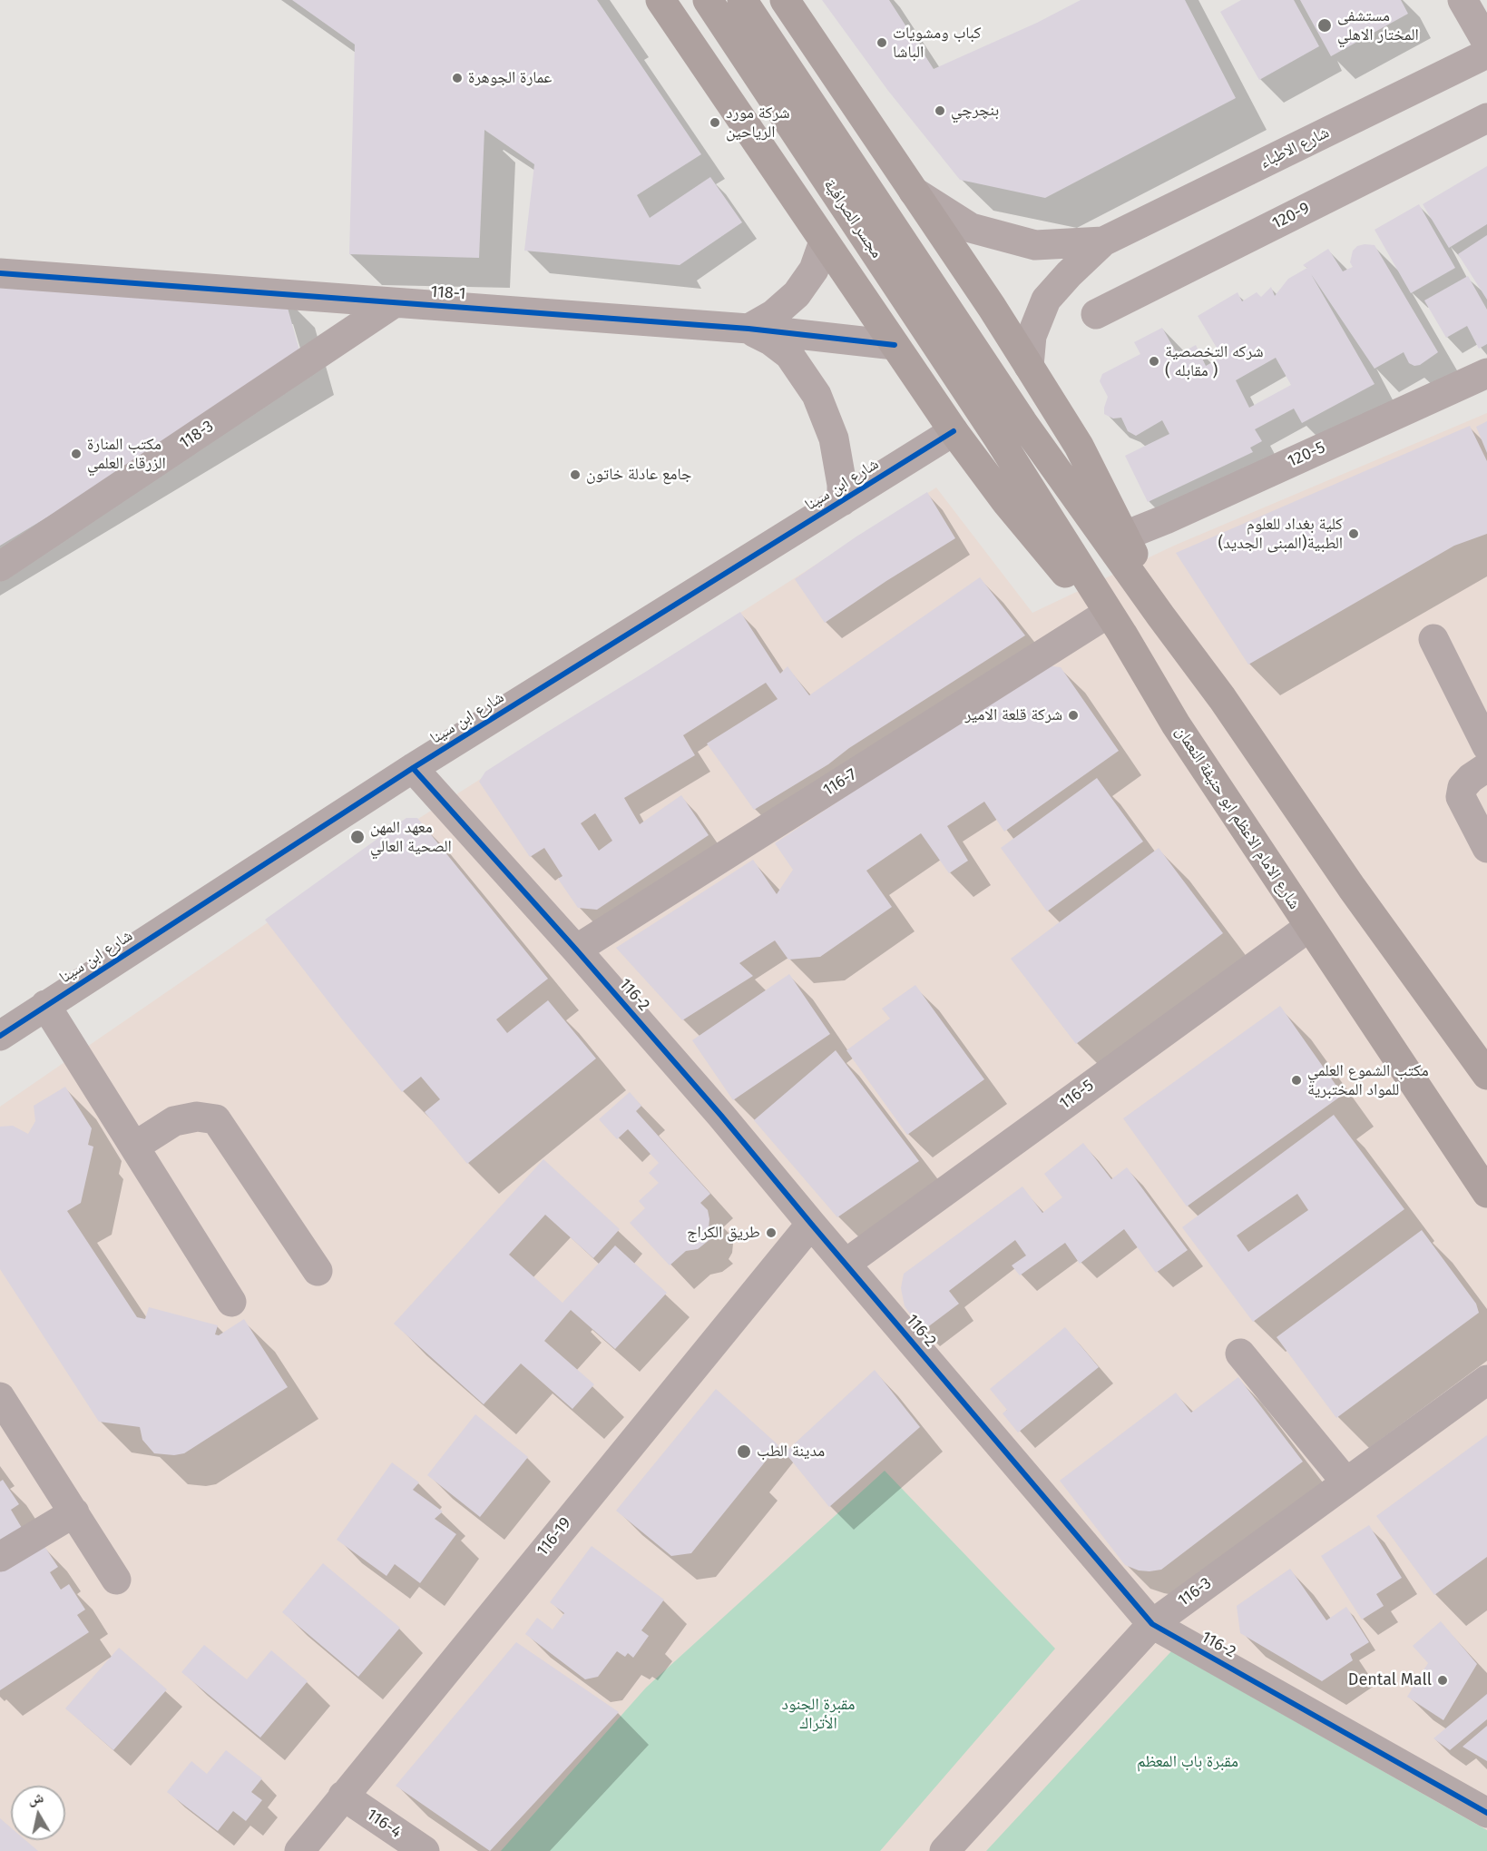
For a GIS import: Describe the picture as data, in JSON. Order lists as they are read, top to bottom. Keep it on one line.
{"streets":{"main road":["مجسر الصرافية","شارع الامام الاعظم ابو حنيفة النعمان"],"street":["شارع الاطباء","120-9","118-1","118-3","120-5","شارع ابن سينا","116-7","116-2","116-5","116-19","116-3","116-4"]},"crossings":[["مجسر الصرافية","شارع الامام الاعظم ابو حنيفة النعمان"],["118-1","118-3"],["118-1","شارع ابن سينا"],["شارع ابن سينا","116-2"],["116-7","شارع الامام الاعظم ابو حنيفة النعمان"],["116-7","116-2"],["شارع الامام الاعظم ابو حنيفة النعمان","116-5"],["116-2","116-5"],["116-2","116-19"],["116-2","116-3"],["116-19","116-4"]],"parks":["مقبرة الجنود الأتراك","مقبرة باب المعظم"],"places":["مستشفى المختار الاهلي","كباب ومشويات الباشا","عمارة الجوهرة","بنچرچي","شركة مورد الرياحين","شركه التخصصية ( مقابله )","مكتب المنارة الزرقاء العلمي","جامع عادلة خاتون","كلية بغداد للعلوم الطبية(المبنى الجديد)","شركة قلعة الامير","معهد المهن الصحية العالي","مكتب الشموع العلمي للمواد المختبرية","طريق الكراج","مدينة الطب","Dental Mall"],"north":"top"}
